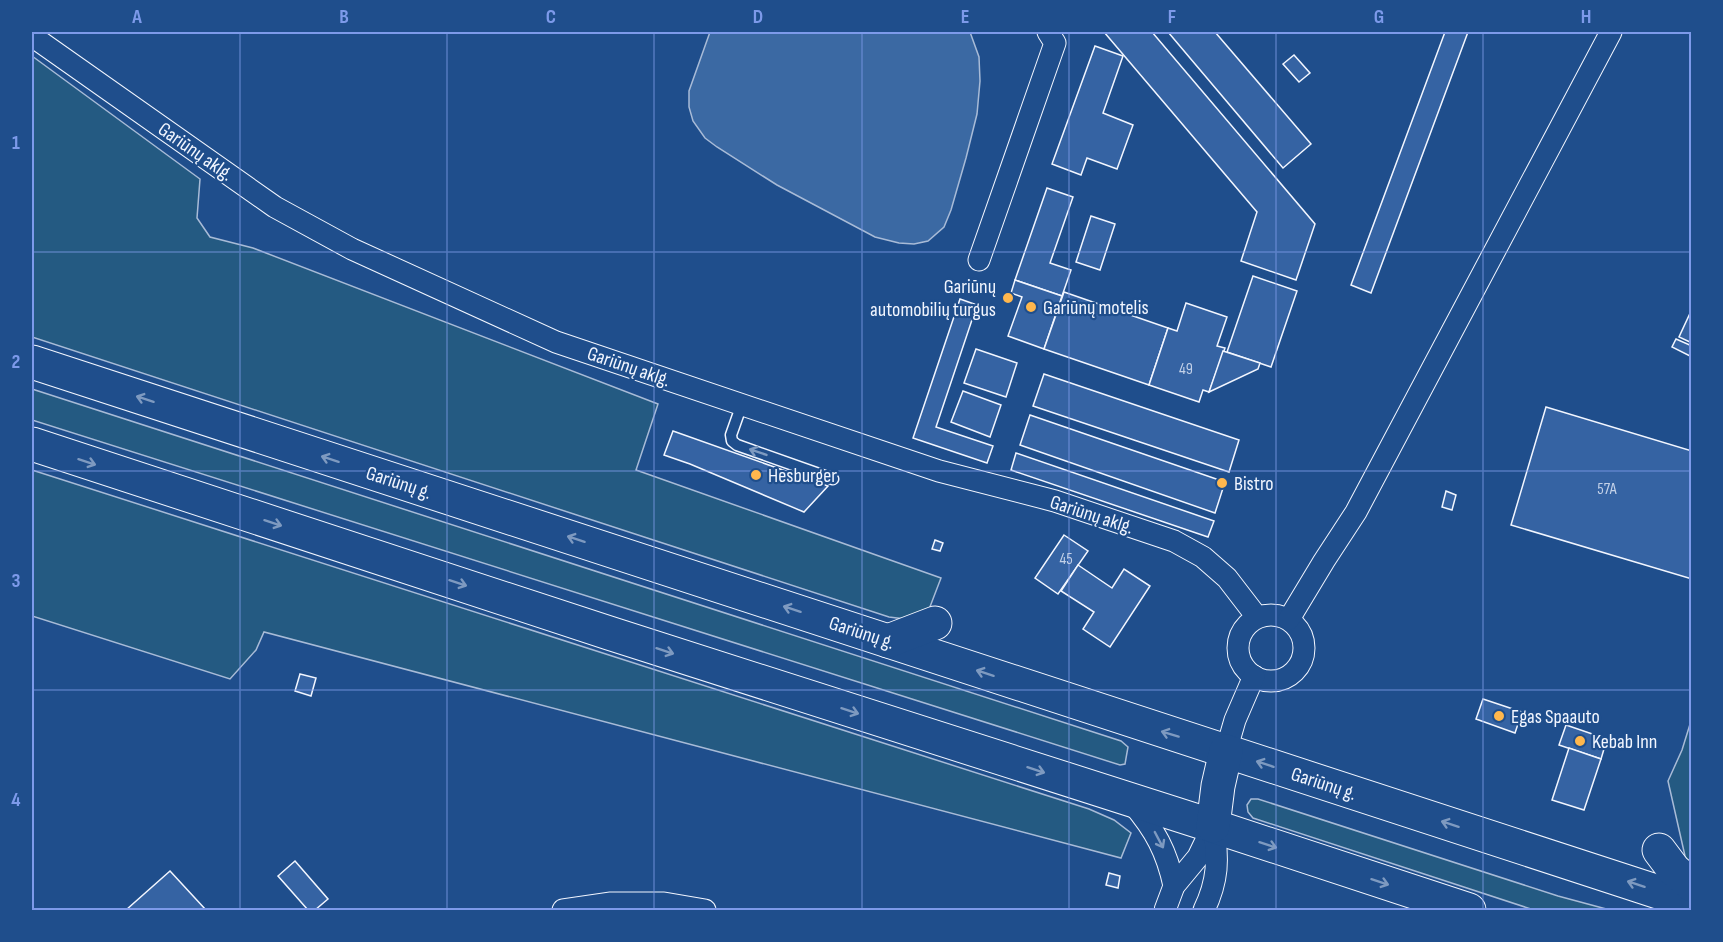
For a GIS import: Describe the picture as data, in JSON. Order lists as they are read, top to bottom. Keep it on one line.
{"streets":{"highway":["Gariūnų g."],"street":["Gariūnų aklg."]},"places":["Gariūnų automobilių turgus","Gariūnų motelis","Hesburger","Bistro","Egas Spaauto","Kebab Inn"],"house_numbers":["49","57A","45"],"grid":{"columns":["A","B","C","D","E","F","G","H"],"rows":["1","2","3","4"]}}
